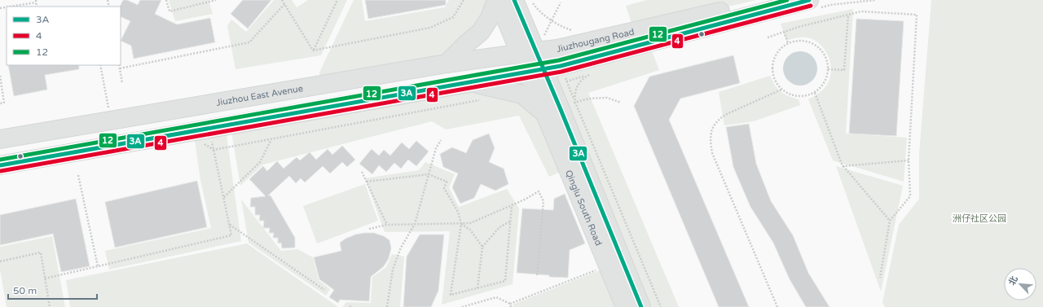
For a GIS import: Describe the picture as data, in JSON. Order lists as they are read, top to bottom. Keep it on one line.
{"streets":{"main road":["Jiuzhougang Road","Jiuzhou East Avenue","Qinglu South Road"]},"crossings":[["Jiuzhougang Road","Jiuzhou East Avenue"],["Jiuzhougang Road","Qinglu South Road"],["Jiuzhou East Avenue","Qinglu South Road"]],"parks":["洲仔社区公园"],"lines":["transit line 3A","transit line 12","transit line 4"],"legend":["3A","4","12"],"scale_bar":"50 m","north":"top left"}
